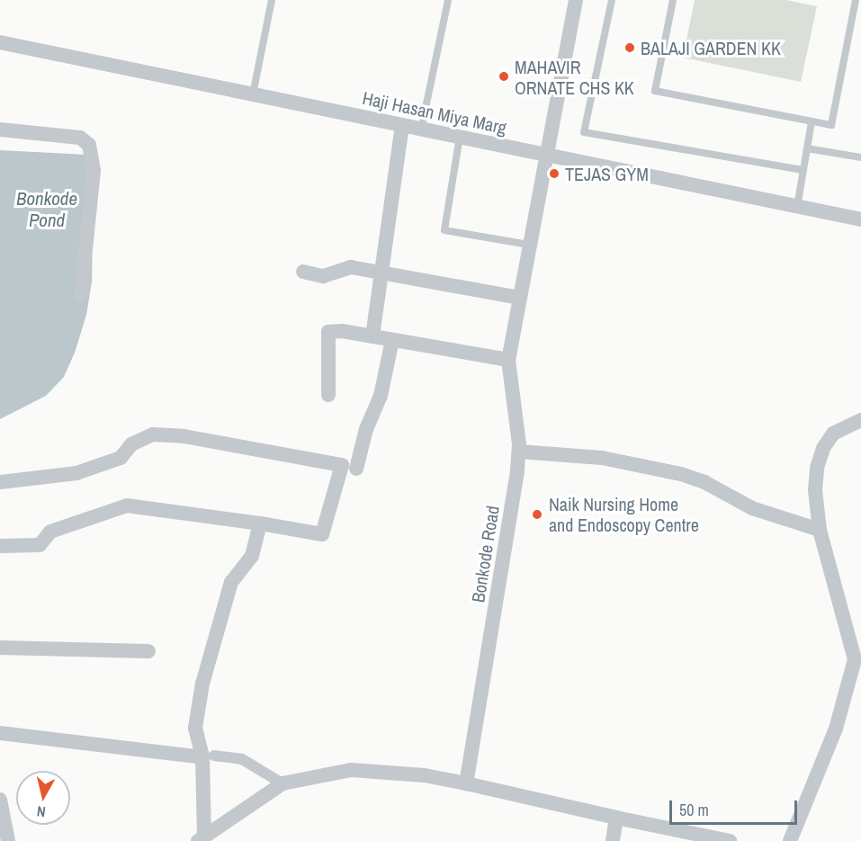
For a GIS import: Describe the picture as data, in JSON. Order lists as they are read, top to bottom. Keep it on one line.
{"streets":{"street":["Haji Hasan Miya Marg","Bonkode Road"]},"crossings":[["Haji Hasan Miya Marg","Bonkode Road"]],"water":["Bonkode Pond"],"places":["BALAJI GARDEN KK","MAHAVIR ORNATE CHS KK","TEJAS GYM","Naik Nursing Home and Endoscopy Centre"],"scale_bar":"50 m","north":"bottom"}
